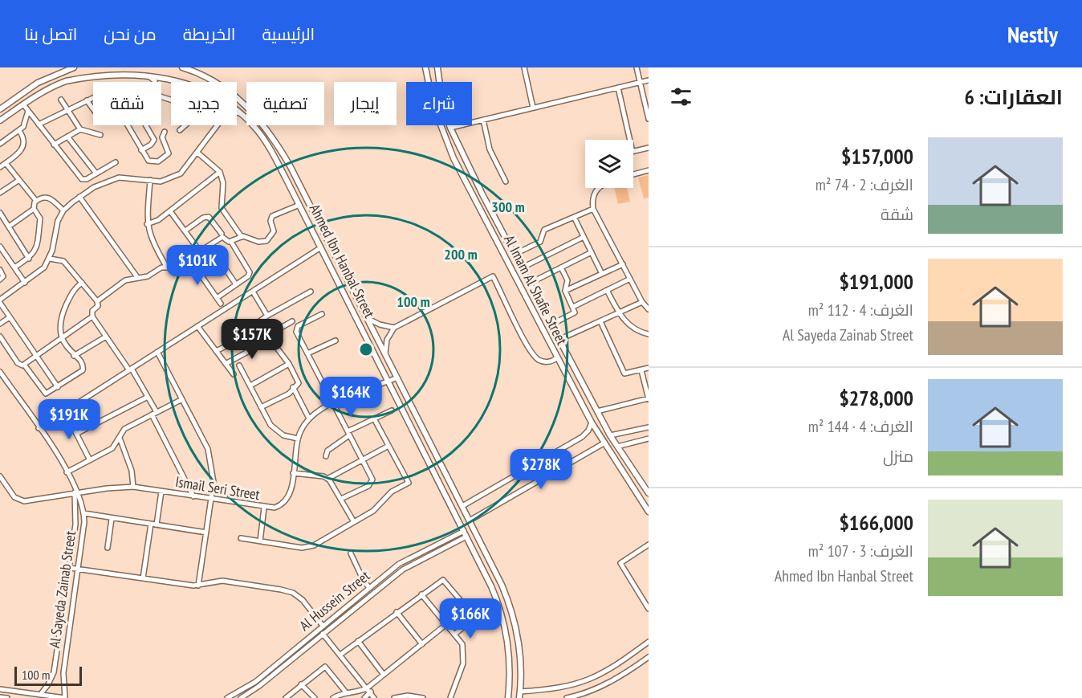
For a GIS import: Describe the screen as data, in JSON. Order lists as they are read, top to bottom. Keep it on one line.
{"streets":{"street":["Ahmed Ibn Hanbal Street","Al Imam Al Shafie Street","Ismail Seri Street","Al Sayeda Zainab Street","Al Hussein Street"]},"crossings":[["Ahmed Ibn Hanbal Street","Ismail Seri Street"],["Ahmed Ibn Hanbal Street","Al Hussein Street"],["Ismail Seri Street","Al Sayeda Zainab Street"]],"scale_bar":"100 m","page":{"header":"Nestly","nav":["الرئيسية","الخريطة","من نحن","اتصل بنا"],"heading":"العقارات: 6","chip":["شراء","إيجار","تصفية","جديد","شقة"],"list":[{"name":"$157,000","note":"الغرف: 2 · 74 m² · شقة"},{"name":"$191,000","note":"الغرف: 4 · 112 m² · Al Sayeda Zainab Street"},{"name":"$278,000","note":"الغرف: 4 · 144 m² · منزل"},{"name":"$166,000","note":"الغرف: 3 · 107 m² · Ahmed Ibn Hanbal Street"}],"price":["$101K","$157K","$164K","$191K","$278K","$166K"],"scale":"100 m"},"rings":["300 m","200 m","100 m"]}
